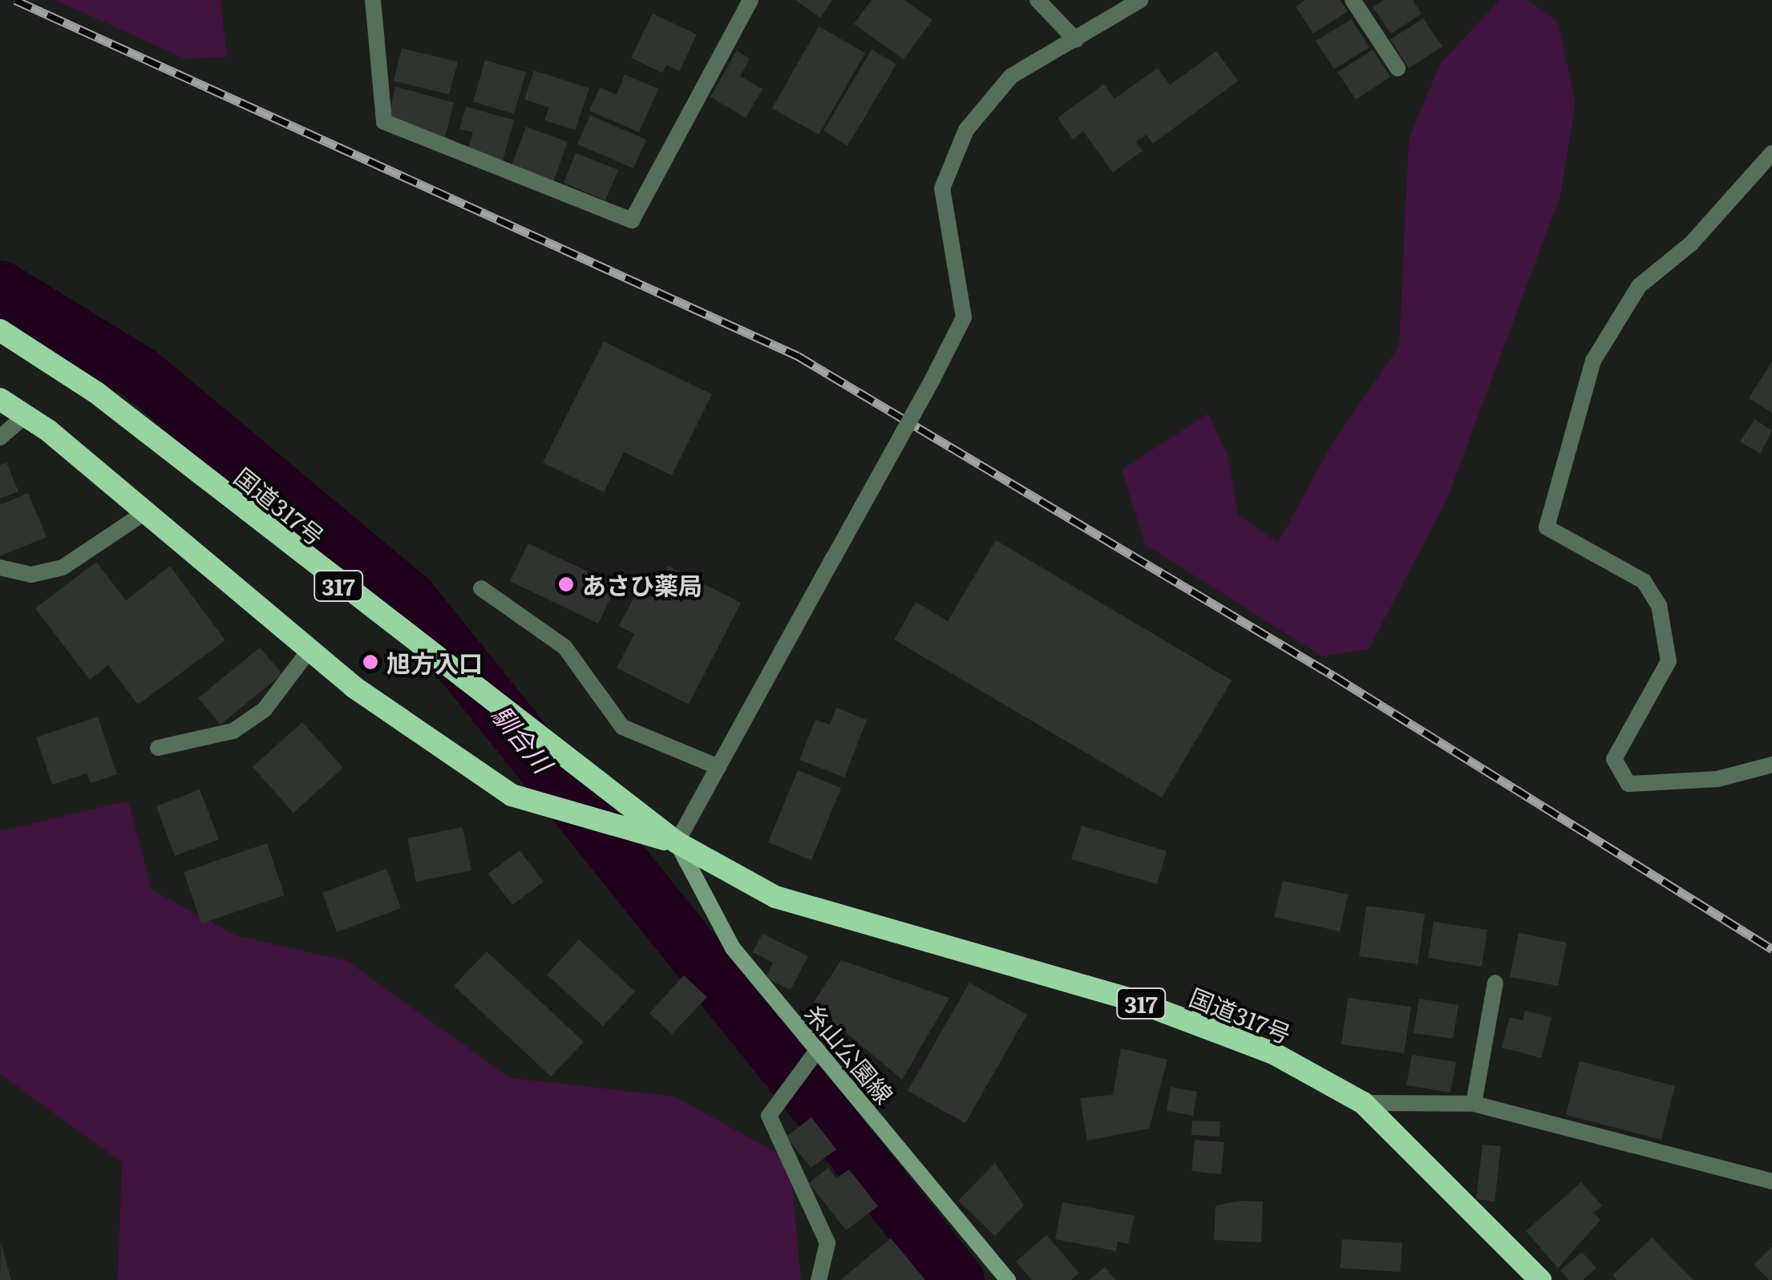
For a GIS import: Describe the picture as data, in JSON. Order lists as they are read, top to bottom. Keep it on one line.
{"streets":{"highway":["国道317号","317"],"main road":["糸山公園線"]},"crossings":[["国道317号","糸山公園線"]],"water":["馴合川"],"places":["あさひ薬局","旭方入口"]}
